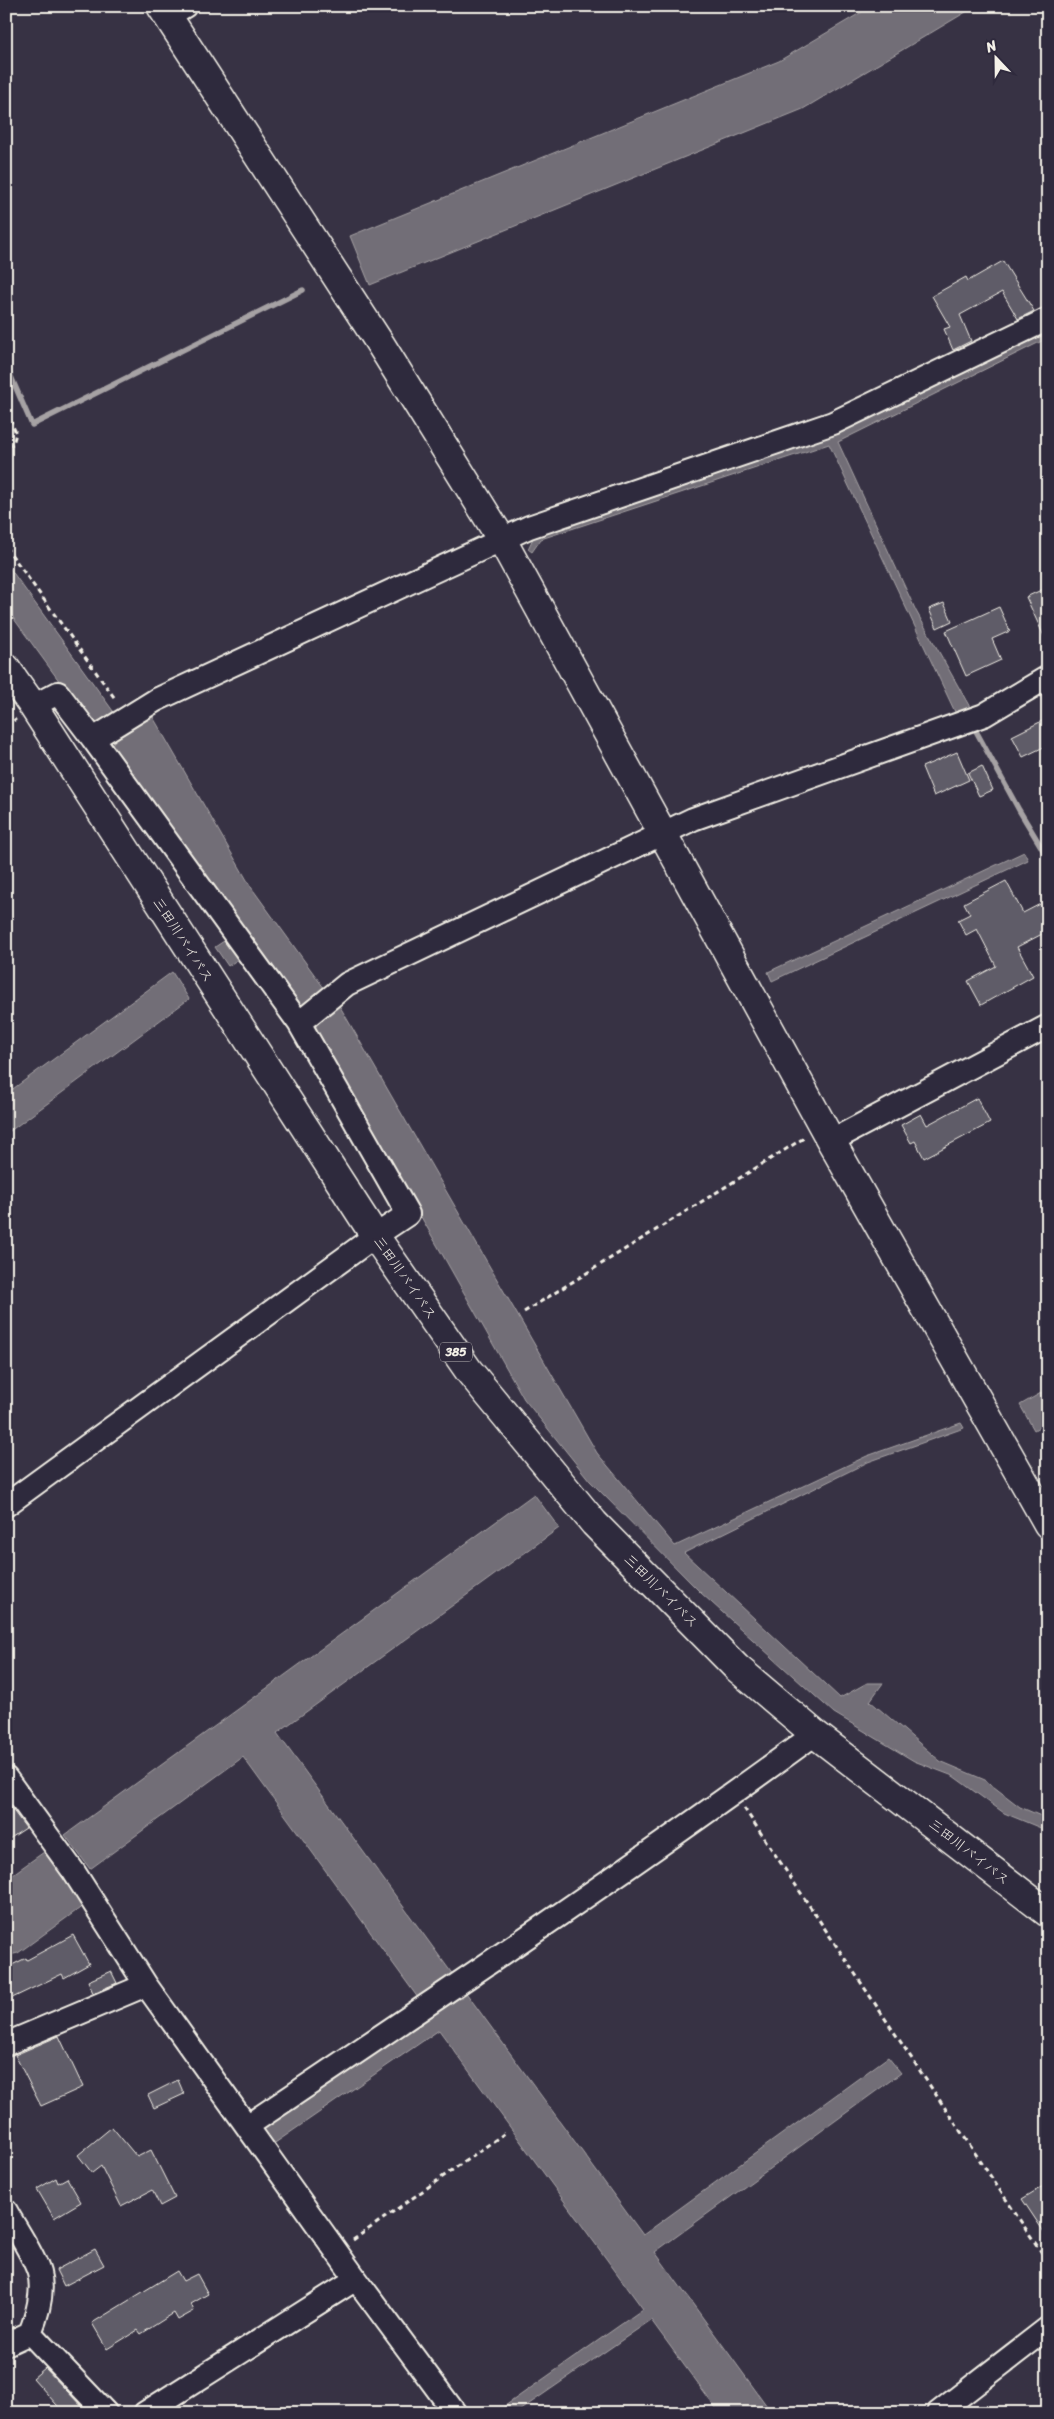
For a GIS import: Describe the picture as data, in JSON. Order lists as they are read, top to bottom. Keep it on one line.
{"streets":{"main road":["三田川バイパス","385"]},"north":"top"}
